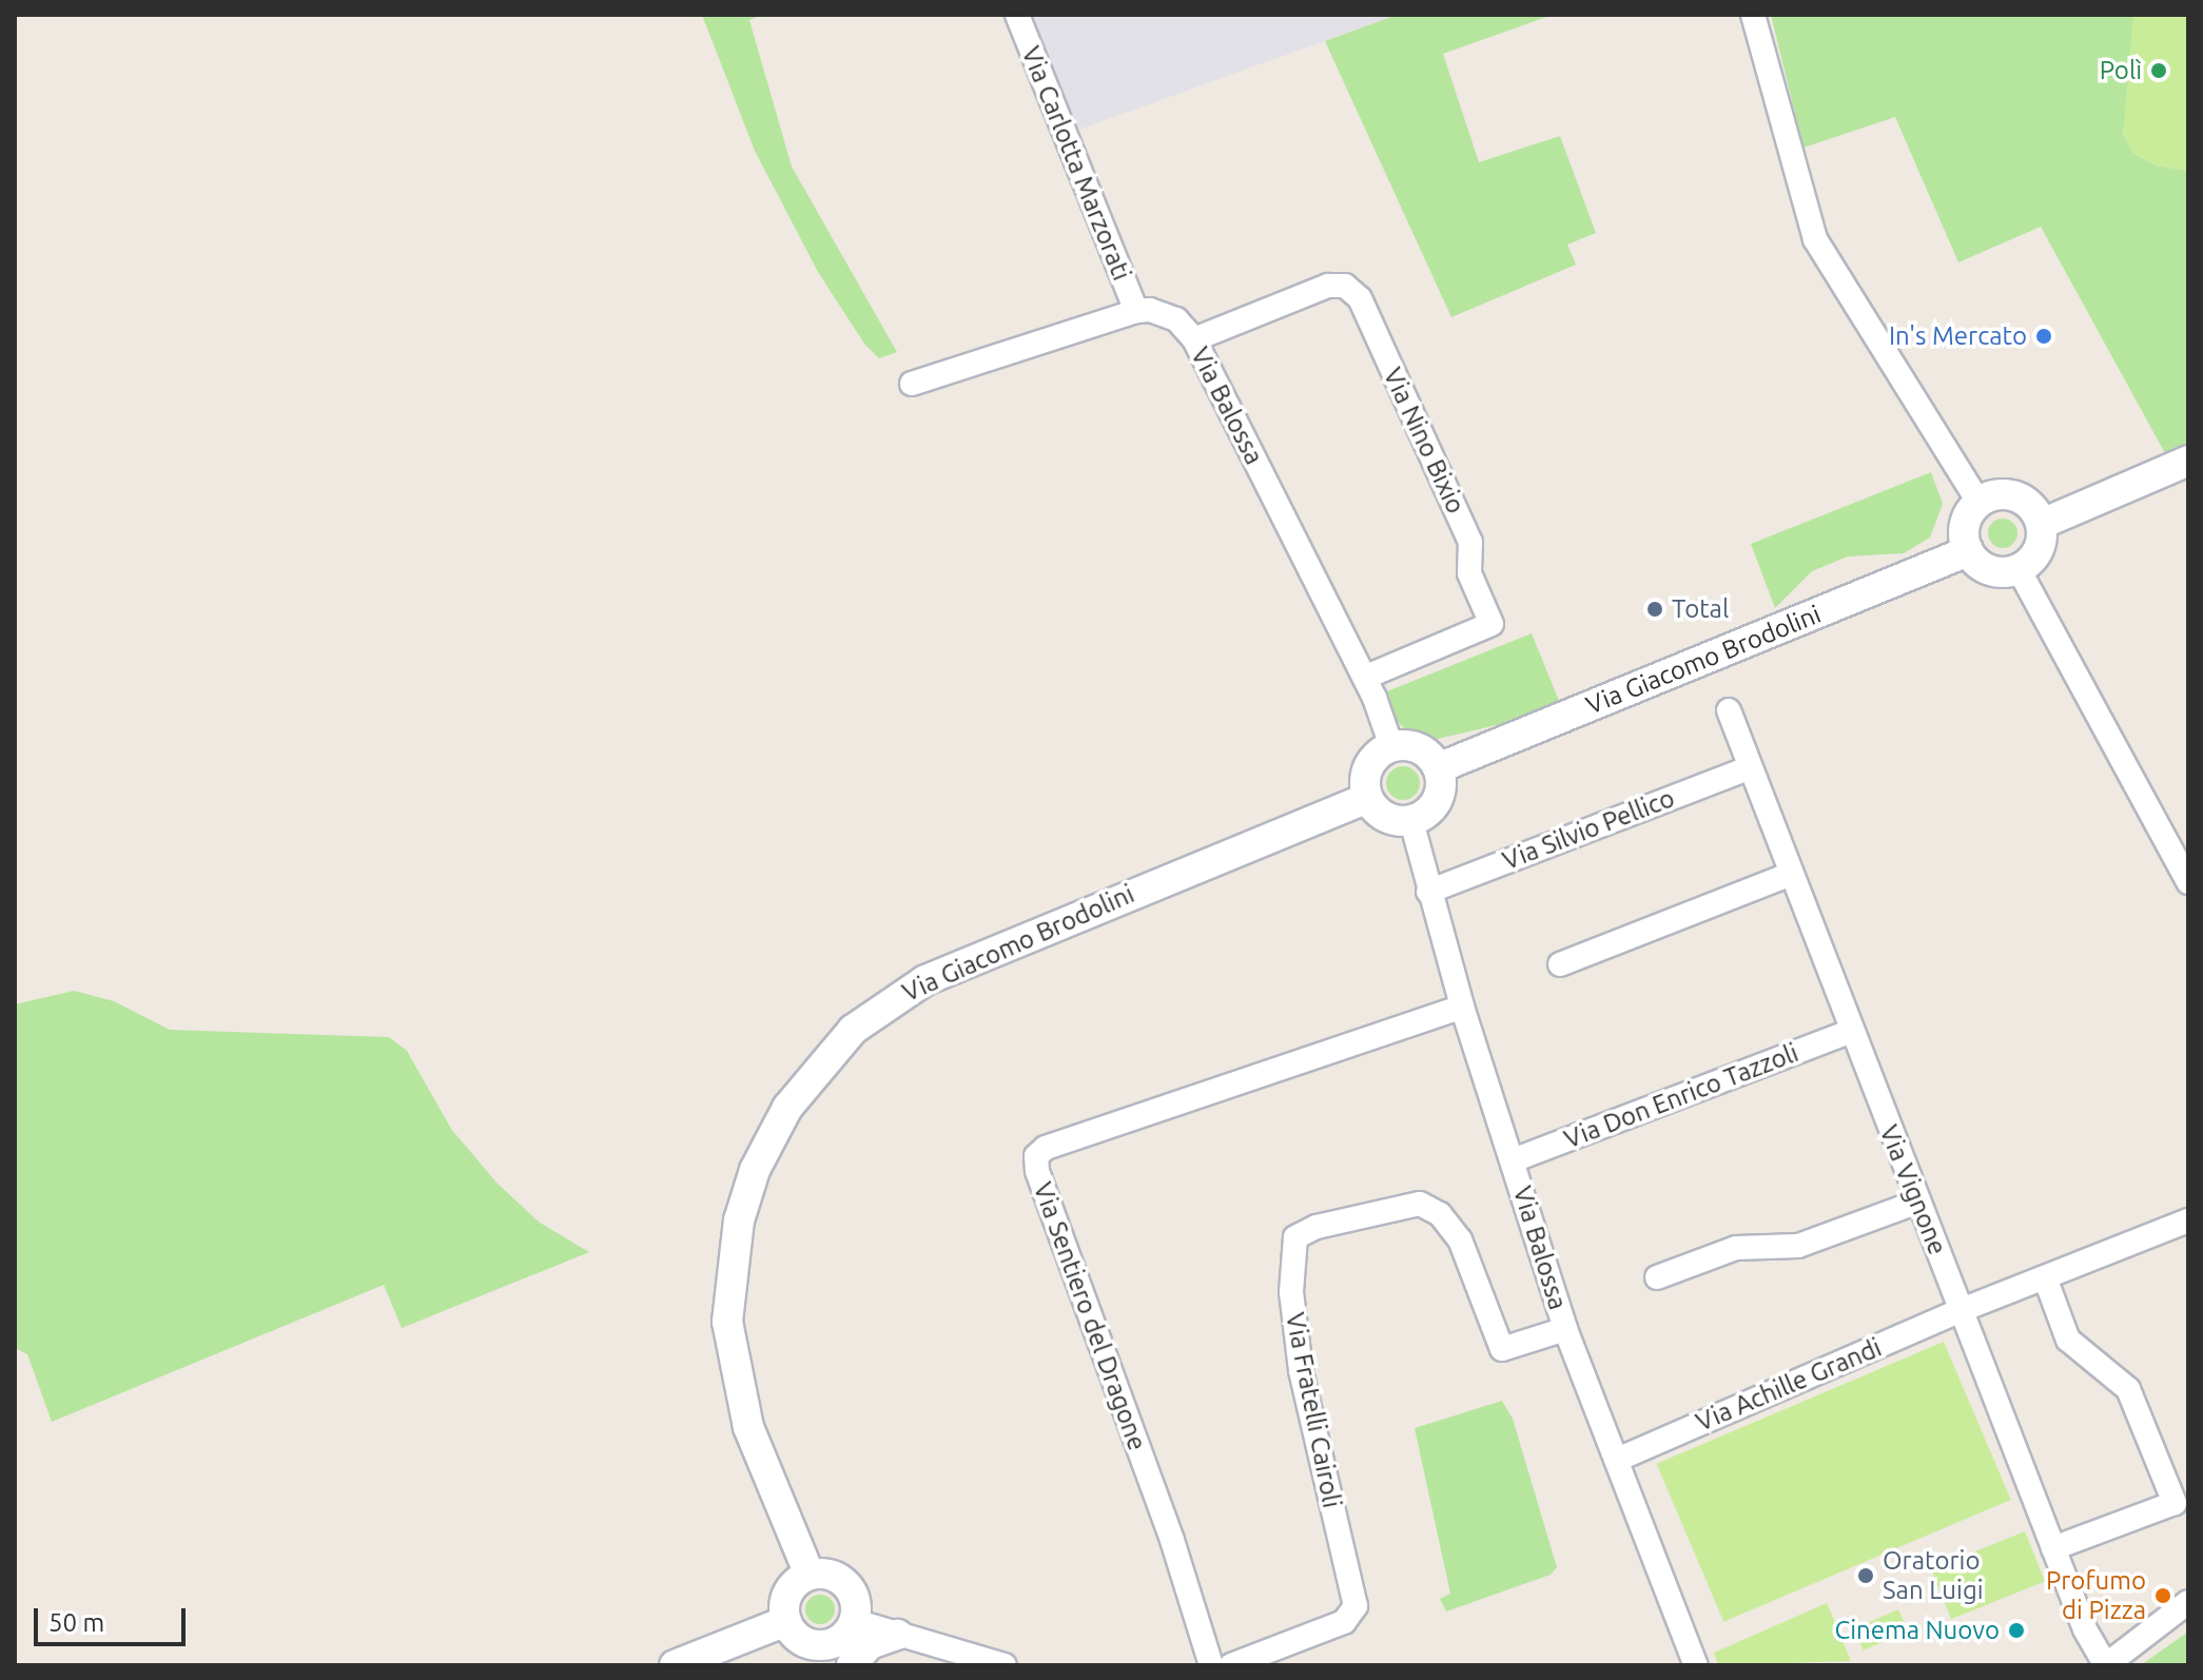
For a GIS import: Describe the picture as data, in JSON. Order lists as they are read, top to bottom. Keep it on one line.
{"streets":{"street":["Via Carlotta Marzorati","Via Balossa","Via Nino Bixio","Via Giacomo Brodolini","Via Silvio Pellico","Via Don Enrico Tazzoli","Via Vignone","Via Sentiero del Dragone","Via Achille Grandi","Via Fratelli Cairoli"]},"crossings":[["Via Carlotta Marzorati","Via Balossa"],["Via Balossa","Via Nino Bixio"],["Via Balossa","Via Giacomo Brodolini"],["Via Balossa","Via Silvio Pellico"],["Via Balossa","Via Don Enrico Tazzoli"],["Via Balossa","Via Sentiero del Dragone"],["Via Balossa","Via Achille Grandi"],["Via Balossa","Via Fratelli Cairoli"],["Via Silvio Pellico","Via Vignone"],["Via Don Enrico Tazzoli","Via Vignone"],["Via Vignone","Via Achille Grandi"]],"places":["Polì","In's Mercato","Total","Oratorio San Luigi","Profumo di Pizza","Cinema Nuovo"],"scale_bar":"50 m"}
